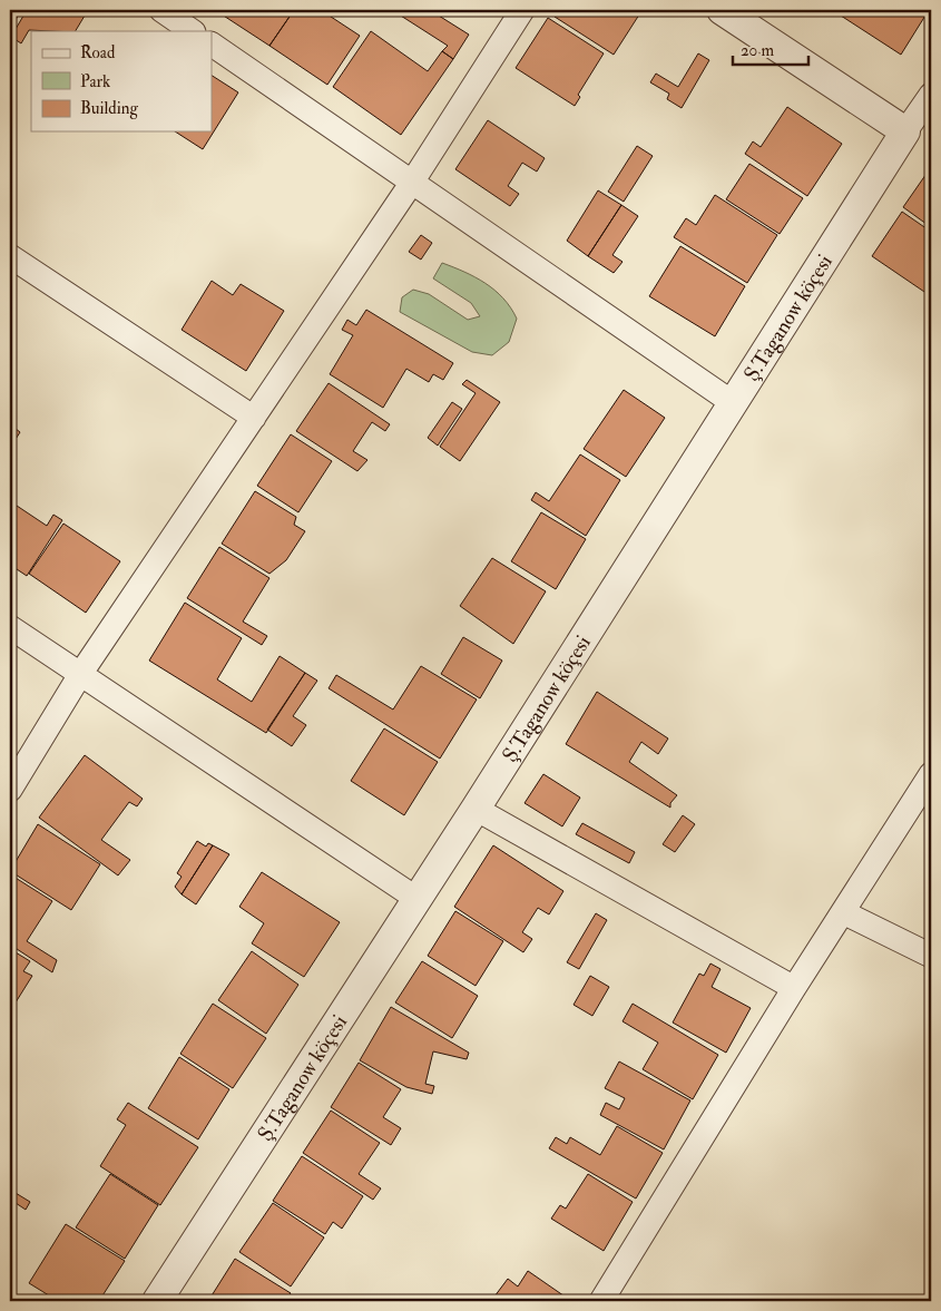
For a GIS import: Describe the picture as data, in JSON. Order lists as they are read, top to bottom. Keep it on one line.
{"streets":{"street":["Ş.Taganow köçesi"]},"legend":["Road","Park","Building"],"scale_bar":"20 m"}
